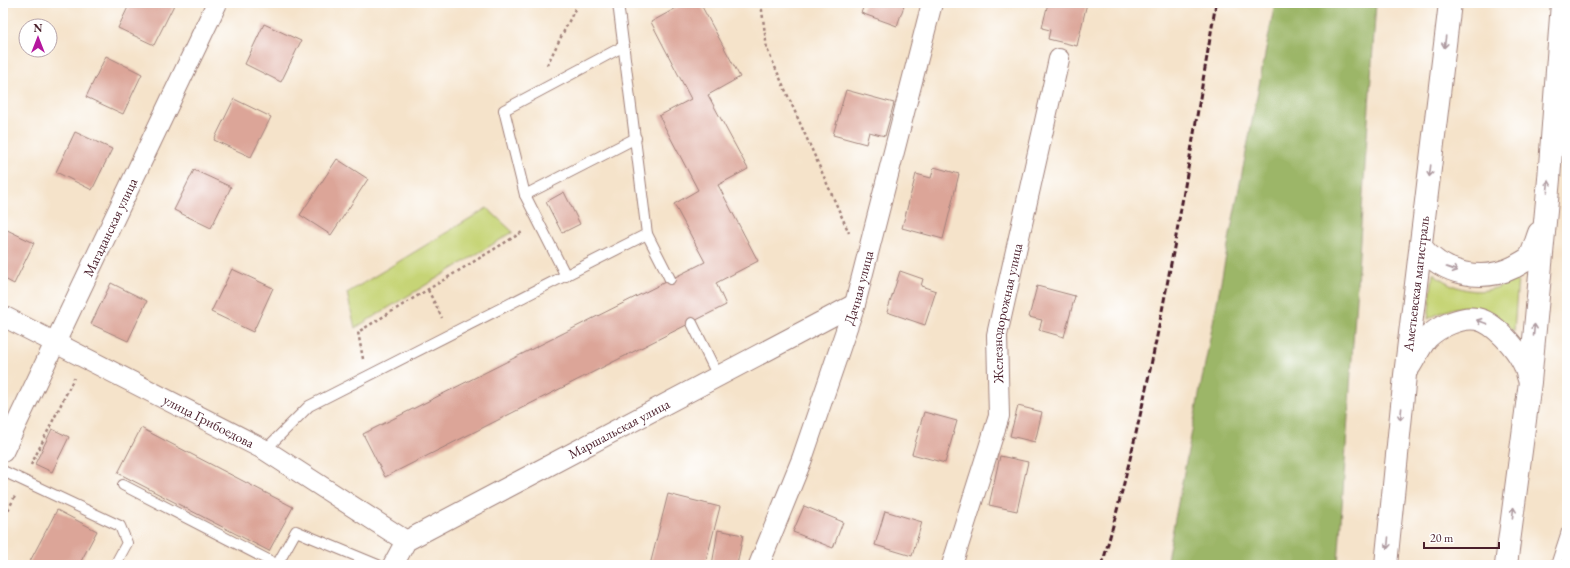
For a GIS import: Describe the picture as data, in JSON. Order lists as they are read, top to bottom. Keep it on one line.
{"streets":{"main road":["Аметьевская магистраль"],"street":["Магаданская улица","Дачная улица","Железнодорожная улица","улица Грибоедова","Маршальская улица"]},"crossings":[["Магаданская улица","улица Грибоедова"],["Дачная улица","Маршальская улица"],["улица Грибоедова","Маршальская улица"]],"scale_bar":"20 m","north":"top"}
